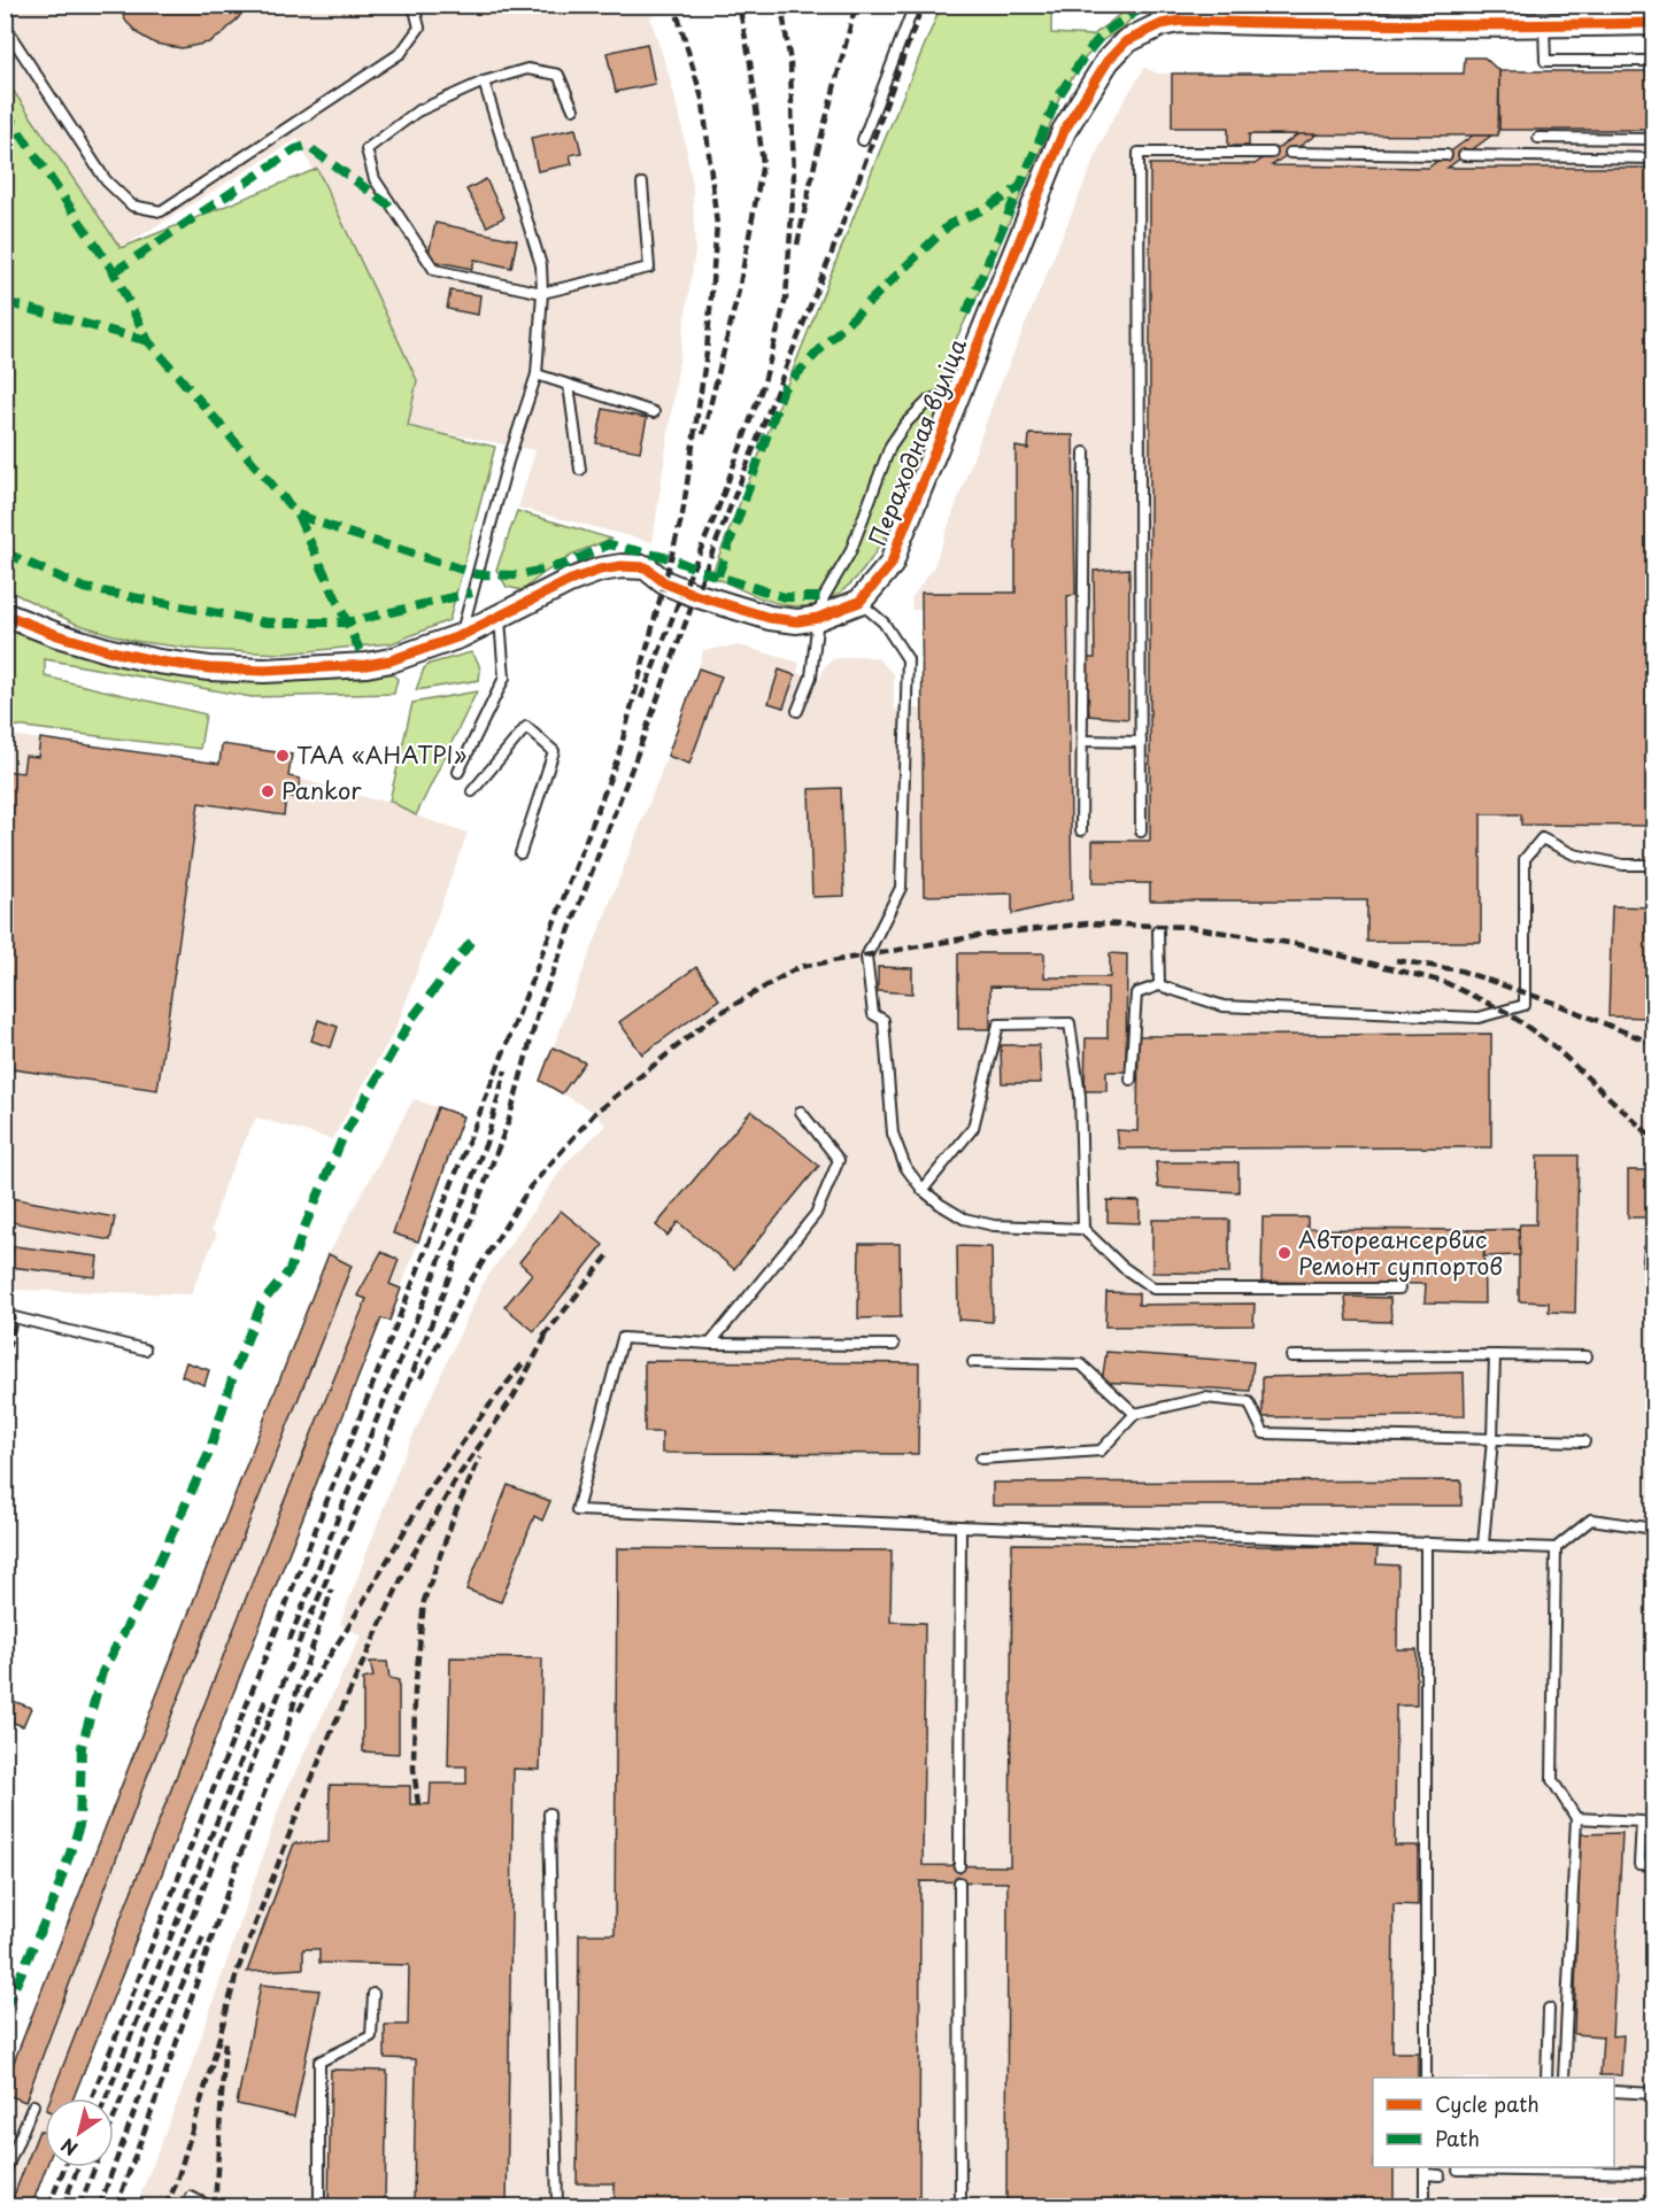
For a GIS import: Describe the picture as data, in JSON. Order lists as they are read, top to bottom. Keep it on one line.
{"streets":{"street":["Пераходная вуліца"]},"places":["ТАА «АНАТРI»","Pankor","Автореансервис Ремонт суппортов"],"legend":["Cycle path","Path"],"north":"bottom left"}
